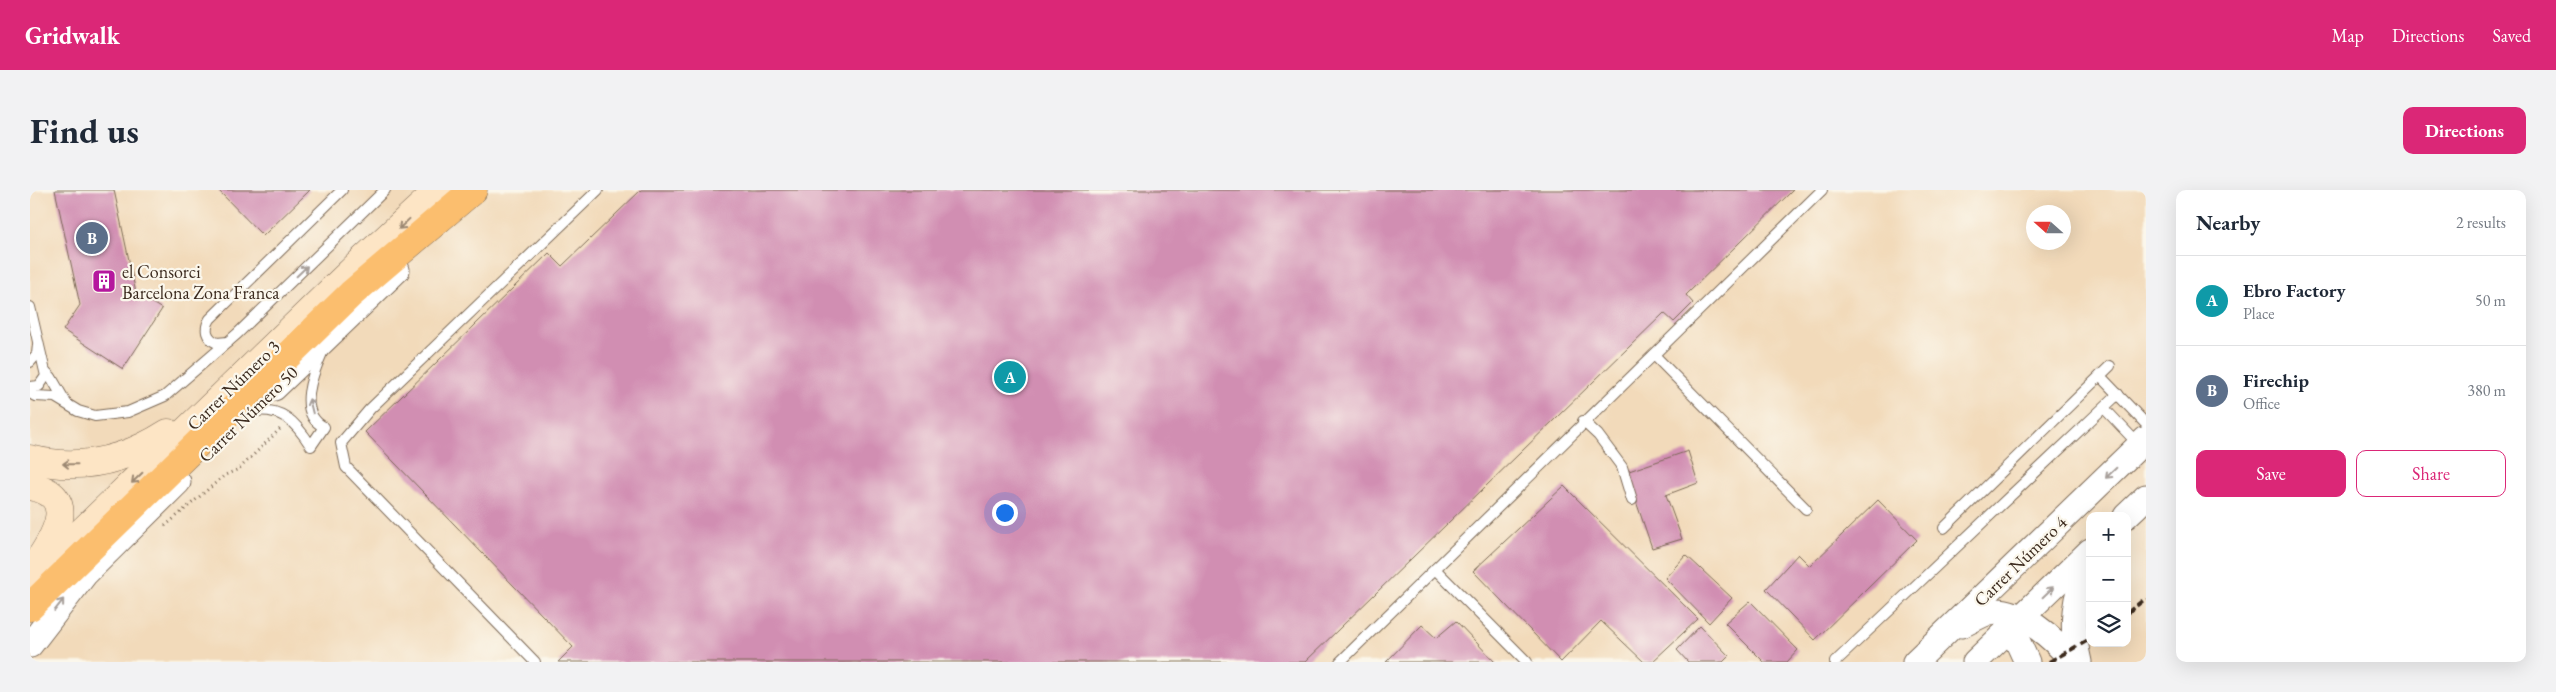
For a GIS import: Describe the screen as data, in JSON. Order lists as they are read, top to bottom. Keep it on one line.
{"streets":{"main road":["Carrer Número 3"],"street":["Carrer Número 50","Carrer Número 4"]},"one_way":["Carrer Número 3","Carrer Número 50"],"places":{"building":["el Consorci Barcelona Zona Franca"]},"north":"left","page":{"header":"Gridwalk","nav":["Map","Directions","Saved"],"buttons":["Directions",["Save","Share"]],"title":"Find us","heading":["Nearby","2 results"],"pins":["B","A"],"list":[{"mark":"A","name":"Ebro Factory","note":"Place","value":"50 m"},{"mark":"B","name":"Firechip","note":"Office","value":"380 m"}],"map_buttons":["+","−"]}}
